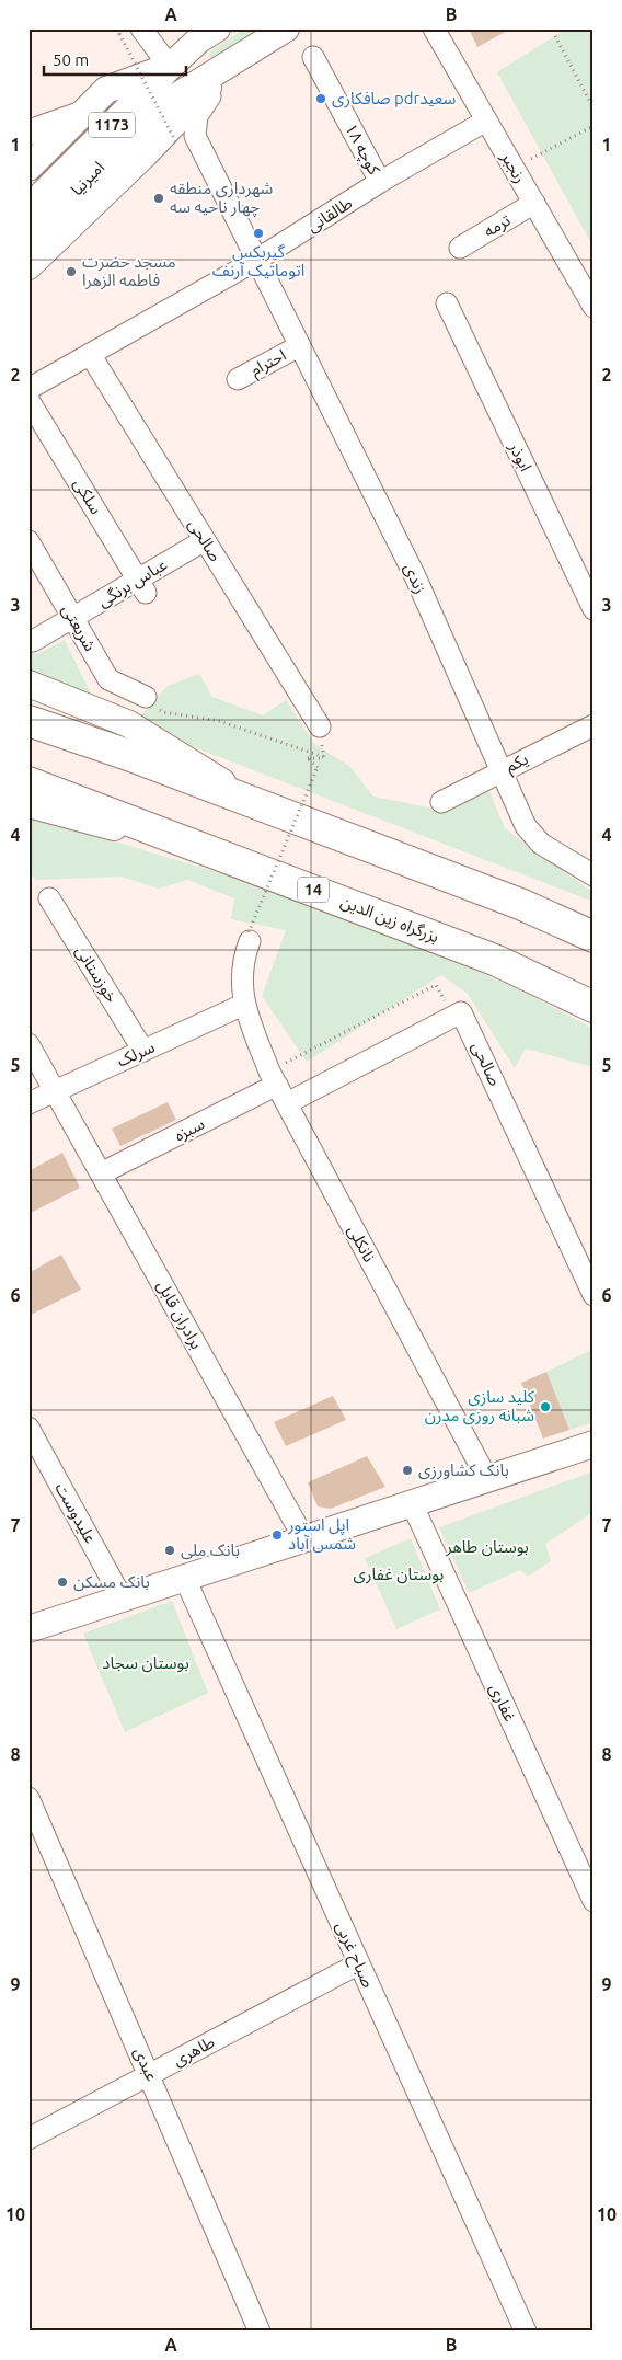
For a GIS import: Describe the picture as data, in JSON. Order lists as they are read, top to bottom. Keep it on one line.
{"streets":{"highway":["14","بزرگراه زین الدین"],"main road":["1173","امیرنیا"],"street":["کوچه ۱۸","رنجبر","طالقانی","ترمه","احترام","ابوذر","سلکی","صالحی","زندی","عباس برنگی","شریعتی","یکم","خوزستانی","سرلک","سبزه","نانکلی","برادران قابل","علیدوست","غفاری","صباح غربی","طاهری","عبدی"]},"crossings":[["کوچه ۱۸","طالقانی"],["رنجبر","طالقانی"],["رنجبر","ترمه"],["امیرنیا","زندی"],["طالقانی","صالحی"],["طالقانی","زندی"],["احترام","زندی"],["سلکی","عباس برنگی"],["صالحی","عباس برنگی"],["زندی","یکم"],["عباس برنگی","شریعتی"],["خوزستانی","سرلک"],["سرلک","نانکلی"],["سرلک","برادران قابل"],["سبزه","نانکلی"],["سبزه","برادران قابل"],["صباح غربی","طاهری"],["طاهری","عبدی"]],"parks":["بوستان طاهر","بوستان غفاری","بوستان سجاد"],"places":["صافکاری pdrسعید","شهرداری منطقه چهار ناحیه سه","گیربکس اتوماتیک آرنف","مسجد حضرت فاطمه الزهرا","کلید سازی شبانه روزی مدرن","بانک کشاورزی","اپل استور شمس آباد","بانک ملی","بانک مسکن"],"scale_bar":"50 m","grid":{"columns":["A","B"],"rows":["1","2","3","4","5","6","7","8","9","10"]}}
